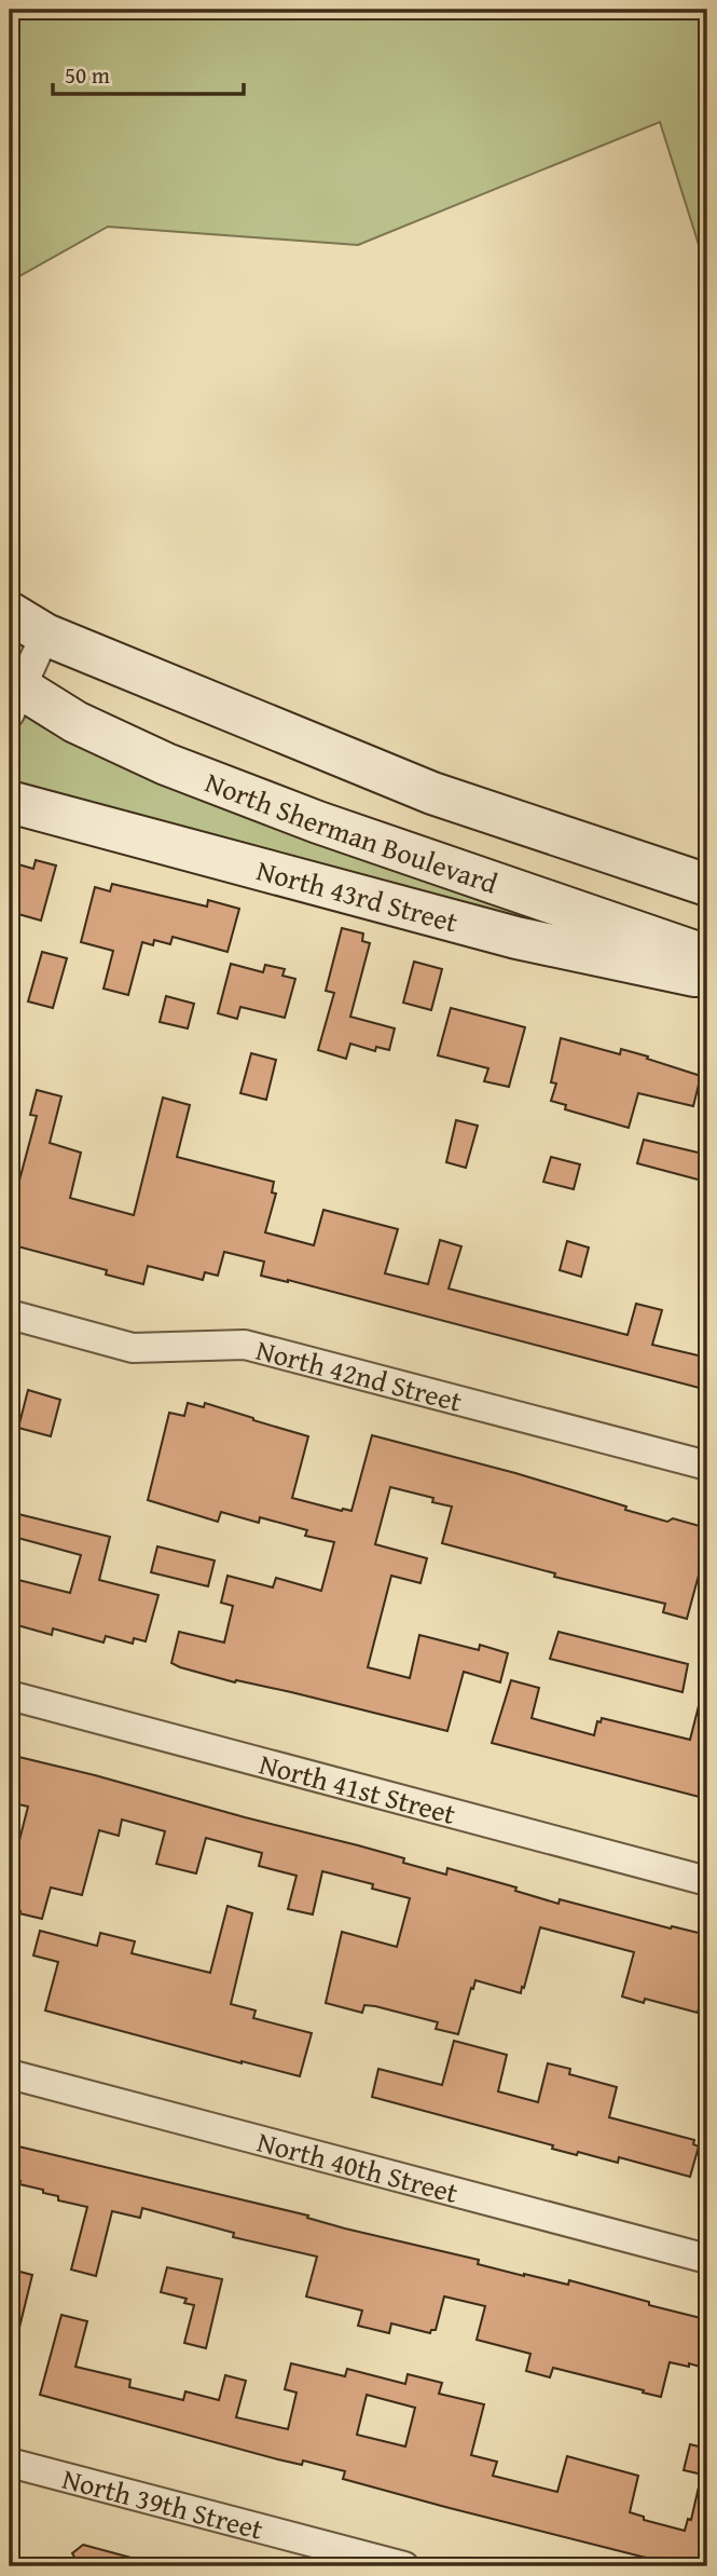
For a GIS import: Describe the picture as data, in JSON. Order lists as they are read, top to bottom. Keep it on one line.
{"streets":{"main road":["North Sherman Boulevard","North 43rd Street"],"street":["North 42nd Street","North 41st Street","North 40th Street","North 39th Street"]},"scale_bar":"50 m"}
